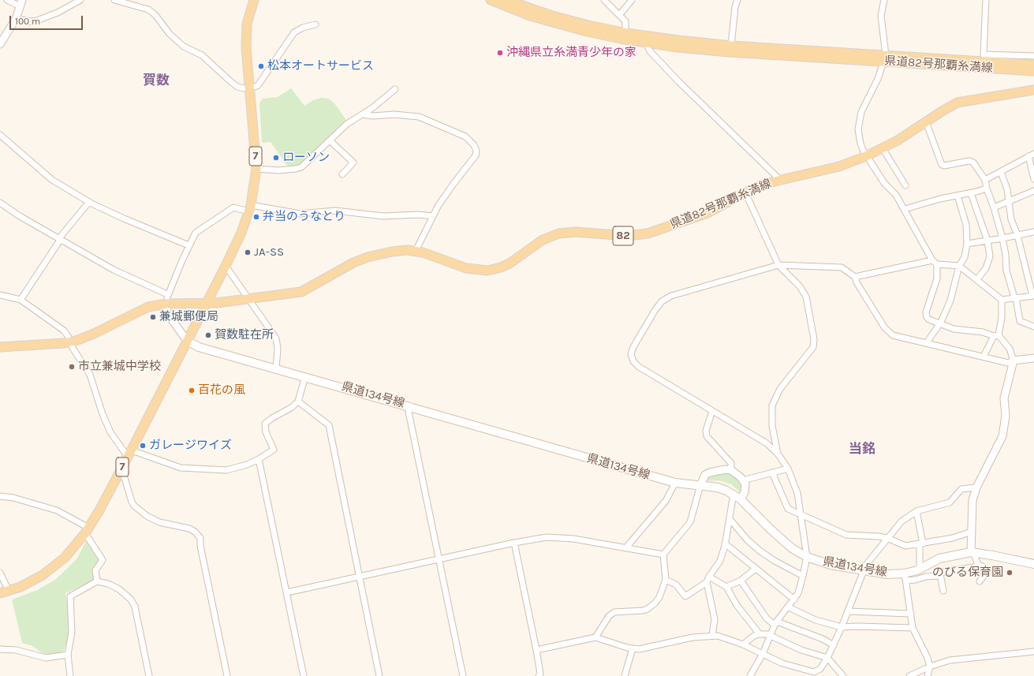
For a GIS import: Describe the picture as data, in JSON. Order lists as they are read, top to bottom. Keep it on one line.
{"streets":{"main road":["県道82号那覇糸満線","7","82","県道134号線"]},"crossings":[["県道82号那覇糸満線","7"],["7","県道134号線"]],"districts":["賀数","当銘"],"places":["沖縄県立糸満青少年の家","松本オートサービス","ローソン","弁当のうなとり","JA-SS","兼城郵便局","賀数駐在所","市立兼城中学校","百花の風","ガレージワイズ","のびる保育園"],"scale_bar":"100 m"}
